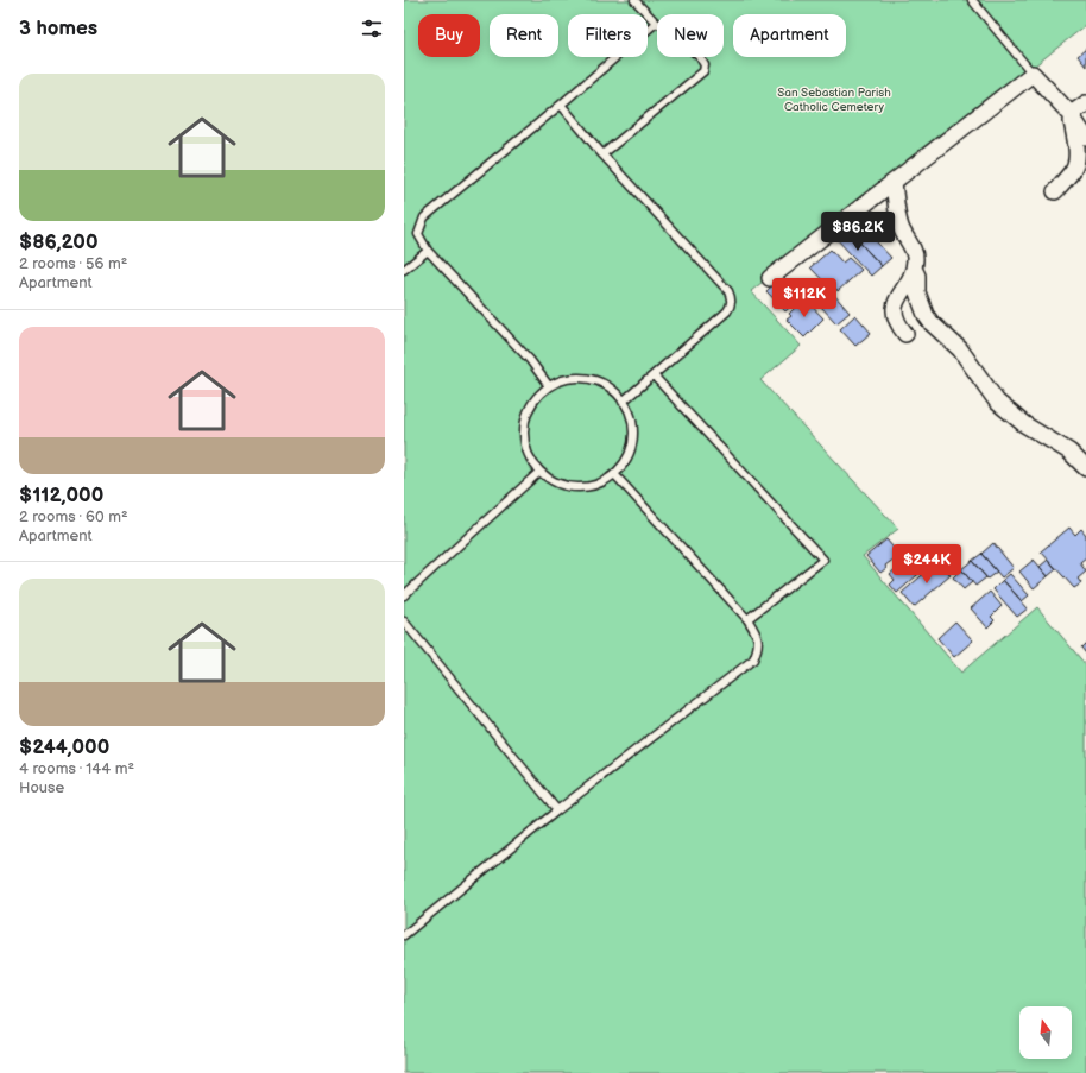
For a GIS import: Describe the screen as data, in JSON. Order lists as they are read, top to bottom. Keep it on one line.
{"parks":["San Sebastian Parish Catholic Cemetery"],"north":"top","page":{"heading":"3 homes","chip":["Buy","Rent","Filters","New","Apartment"],"list":[{"name":"$86,200","note":"2 rooms · 56 m² · Apartment"},{"name":"$112,000","note":"2 rooms · 60 m² · Apartment"},{"name":"$244,000","note":"4 rooms · 144 m² · House"}],"price":["$86.2K","$112K","$244K"]}}
